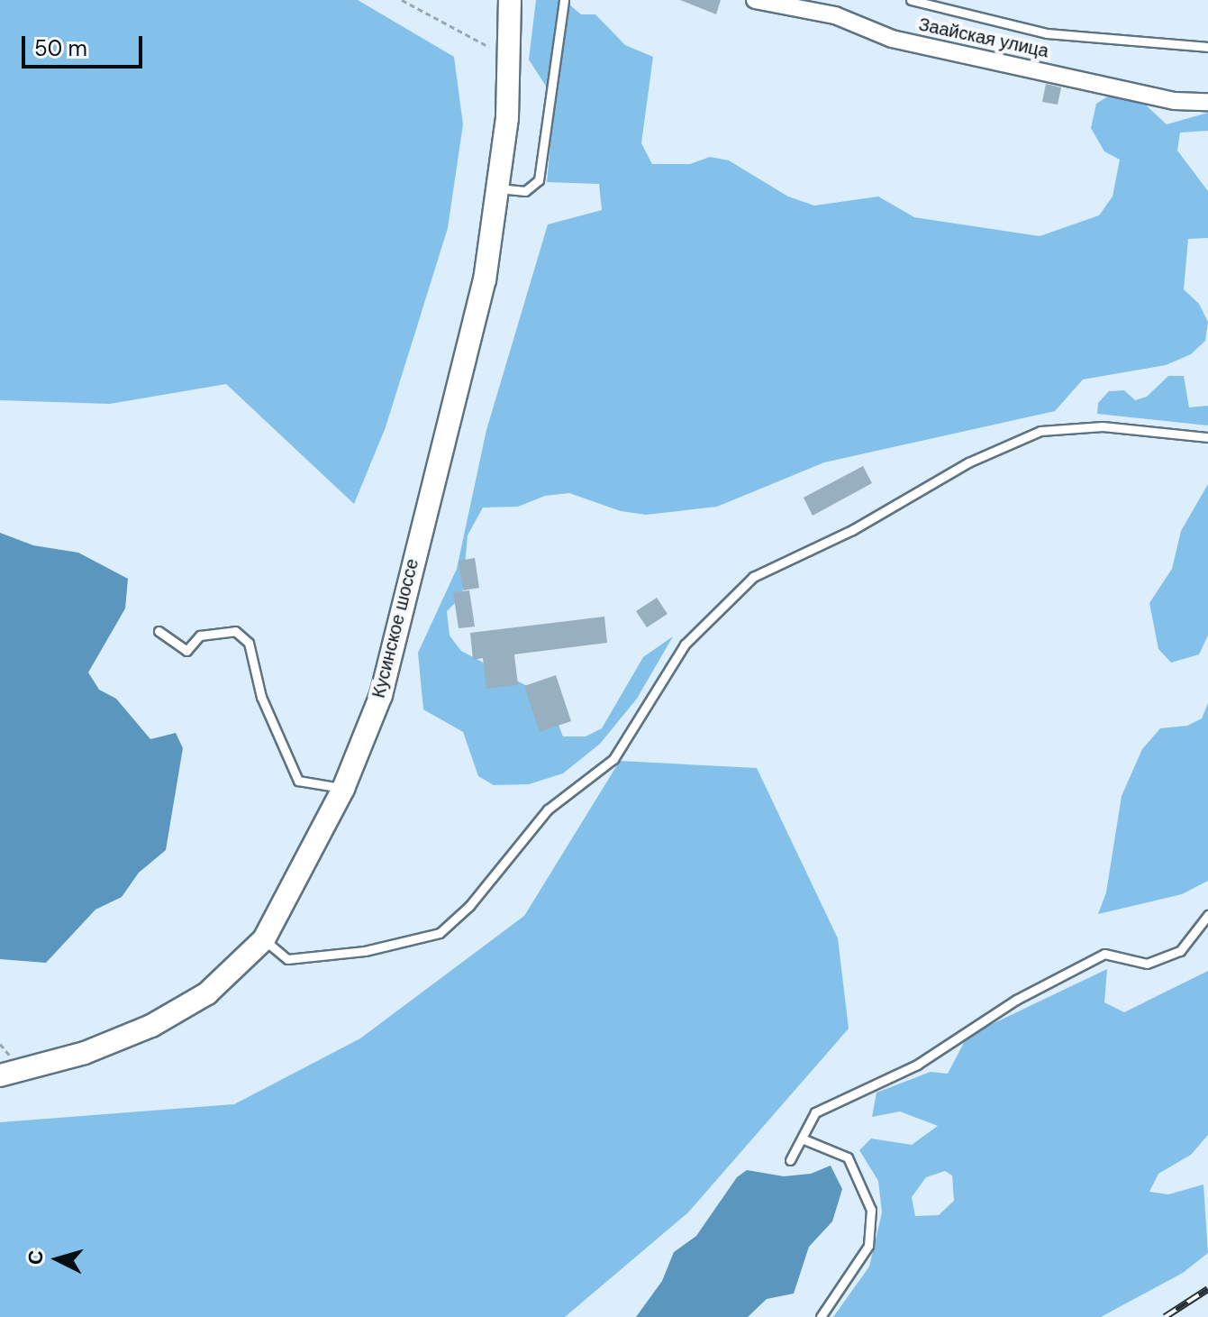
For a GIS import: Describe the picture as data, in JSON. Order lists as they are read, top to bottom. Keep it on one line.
{"streets":{"main road":["Кусинское шоссе"],"street":["Заайская улица"]},"scale_bar":"50 m","north":"left"}
